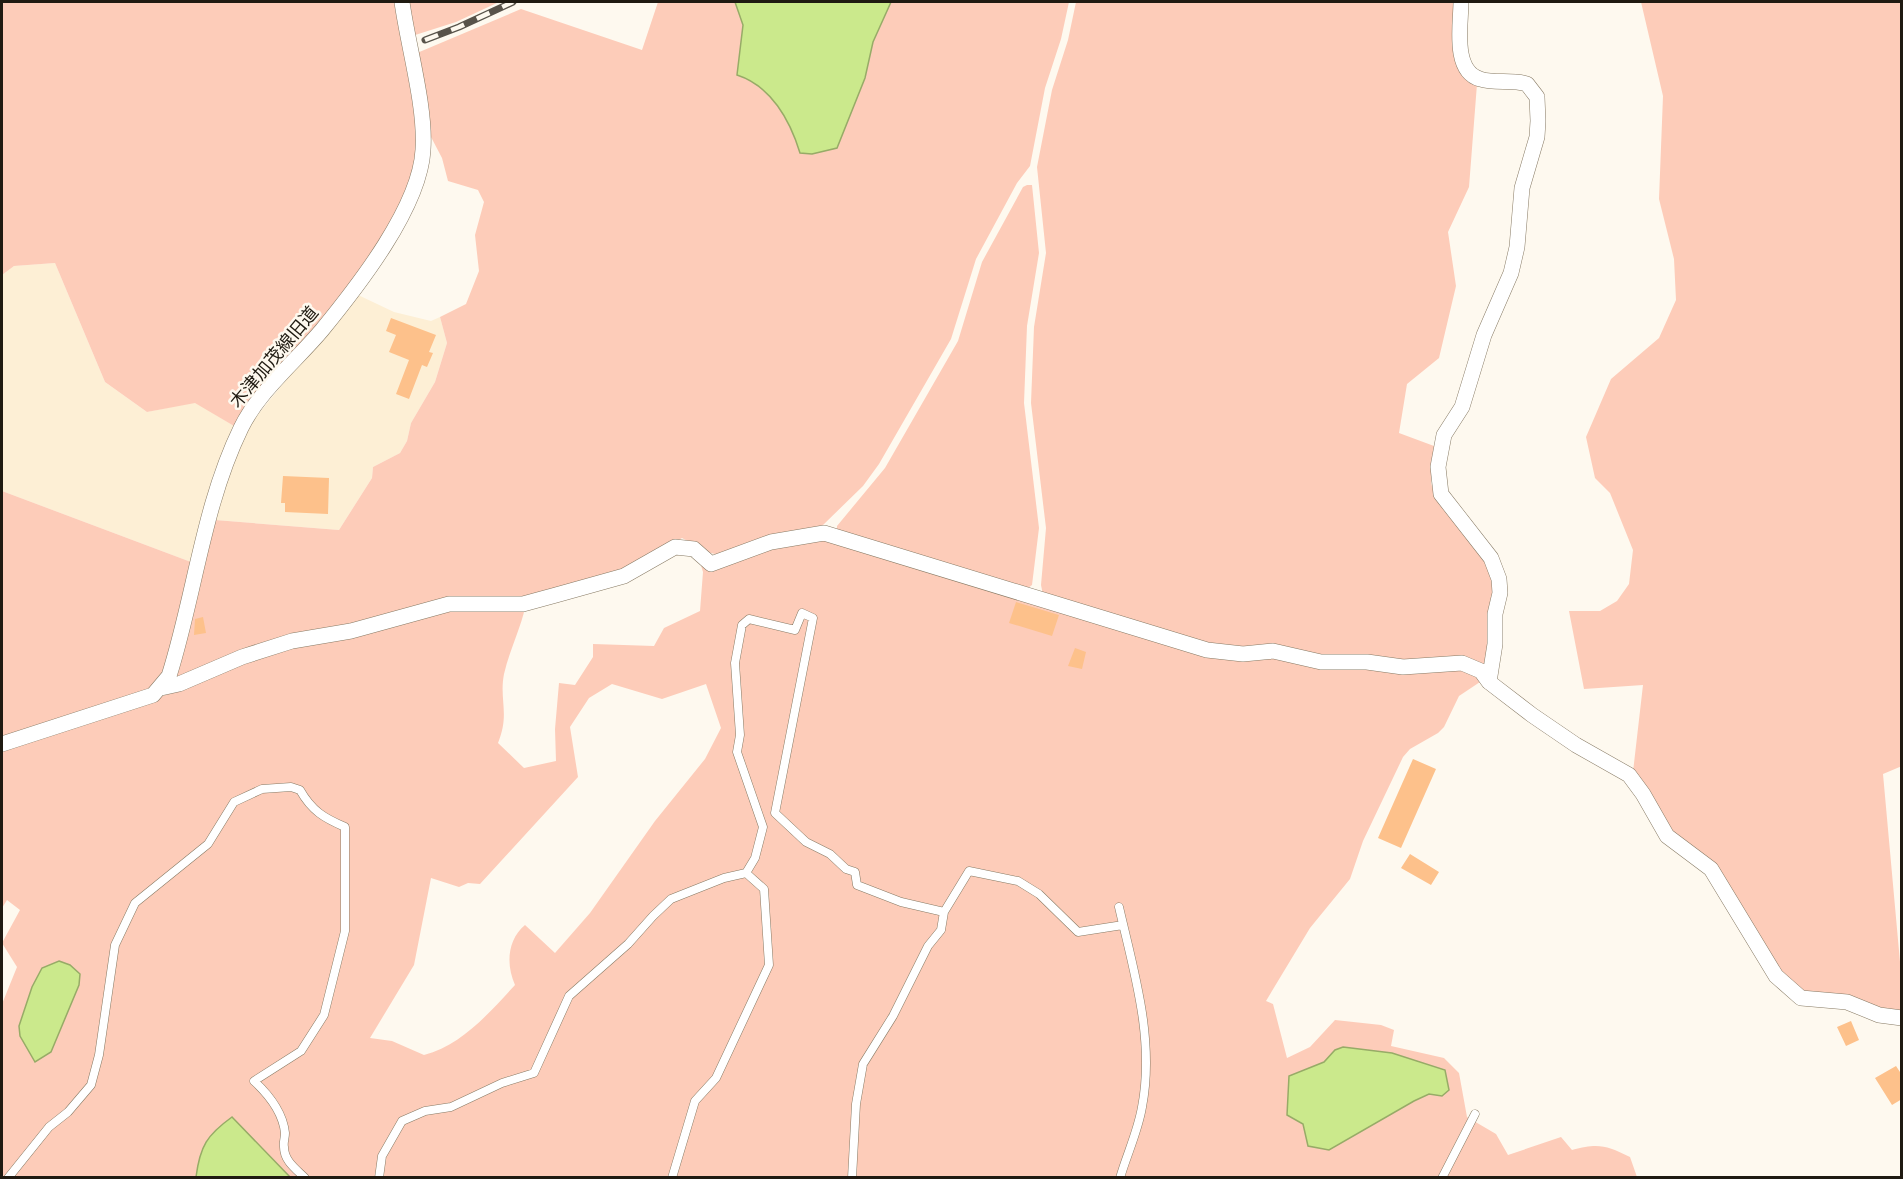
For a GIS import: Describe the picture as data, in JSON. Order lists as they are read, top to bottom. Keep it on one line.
{"streets":{"street":["木津加茂線旧道"]}}
